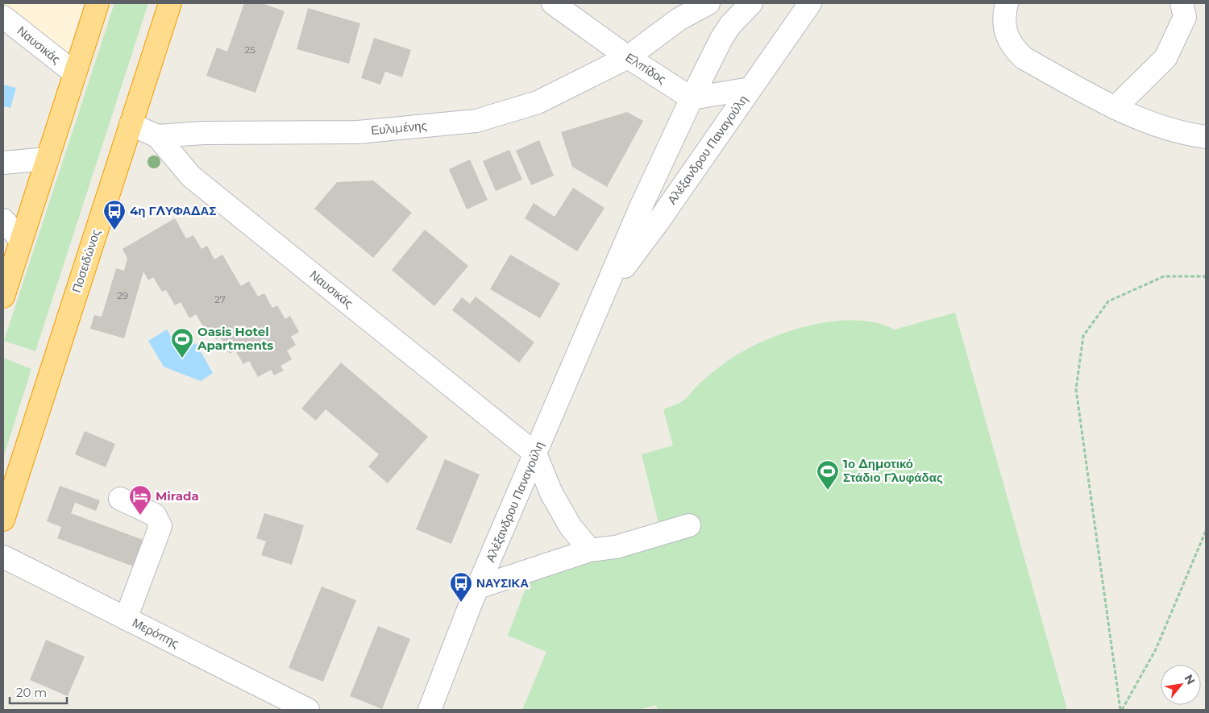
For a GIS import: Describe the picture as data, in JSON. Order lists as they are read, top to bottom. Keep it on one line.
{"streets":{"highway":["Ποσειδώνος"],"street":["Ναυσικάς","Ελπίδος","Ευλιμένης","Αλέξανδρου Παναγούλη","Μερόπης"]},"crossings":[["Ναυσικάς","Ευλιμένης"],["Ναυσικάς","Αλέξανδρου Παναγούλη"],["Ναυσικάς","Ποσειδώνος"],["Ελπίδος","Ευλιμένης"],["Ελπίδος","Αλέξανδρου Παναγούλη"]],"places":{"bus stop":["4η ΓΛΥΦΑΔΑΣ","ΝΑΥΣΙΚΑ"],"sports":["Oasis Hotel Apartments","1ο Δημοτικό Στάδιο Γλυφάδας"],"hotel":["Mirada"]},"house_numbers":["25","29","27"],"scale_bar":"20 m","north":"top right"}
